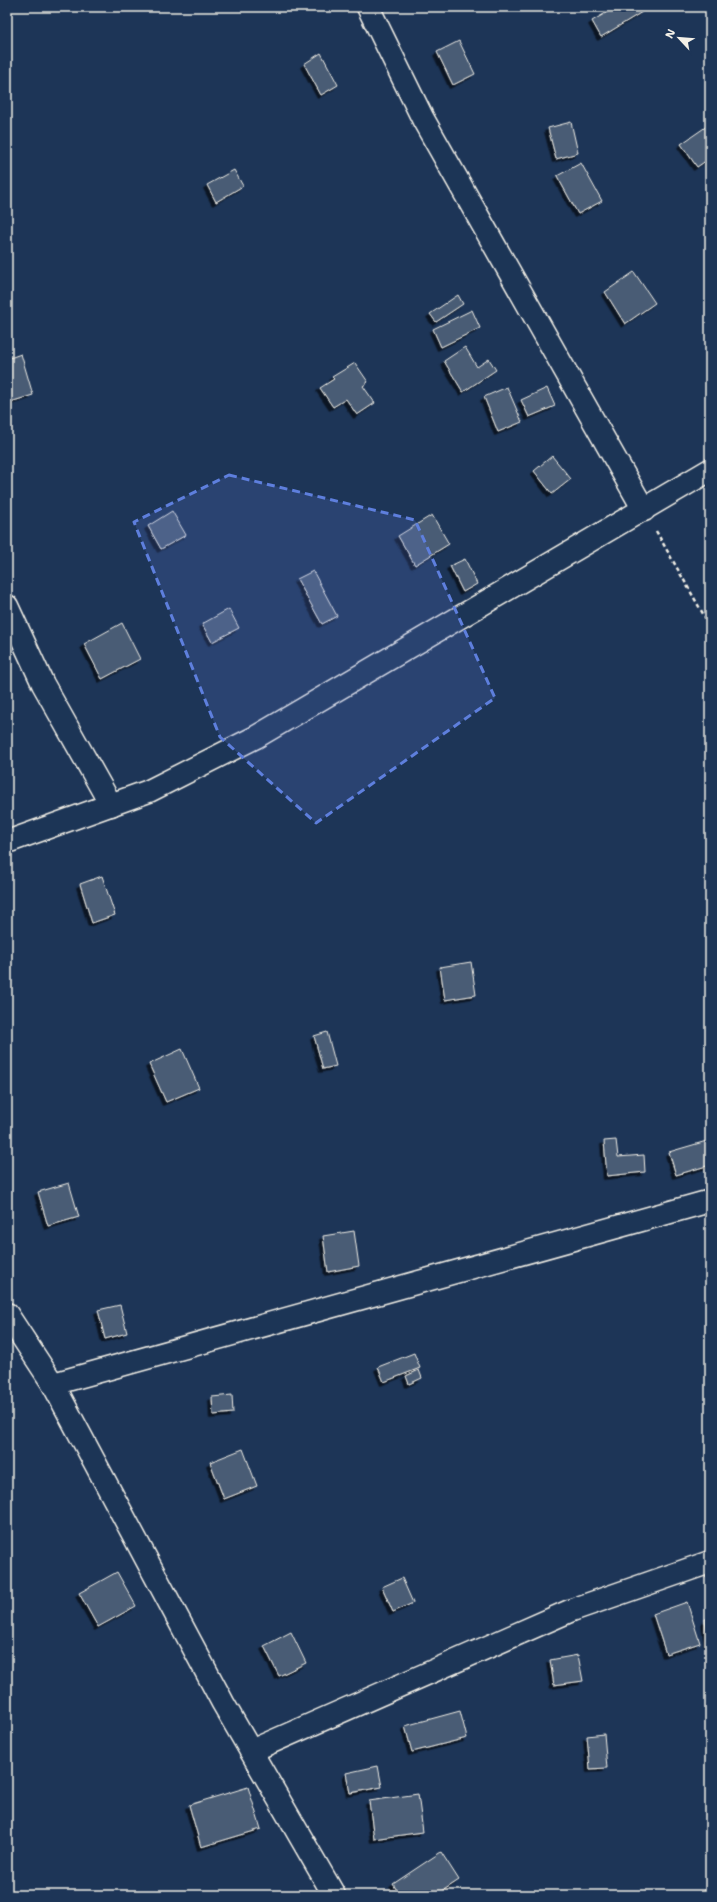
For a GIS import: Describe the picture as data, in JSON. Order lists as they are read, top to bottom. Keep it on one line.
{"north":"top left"}
